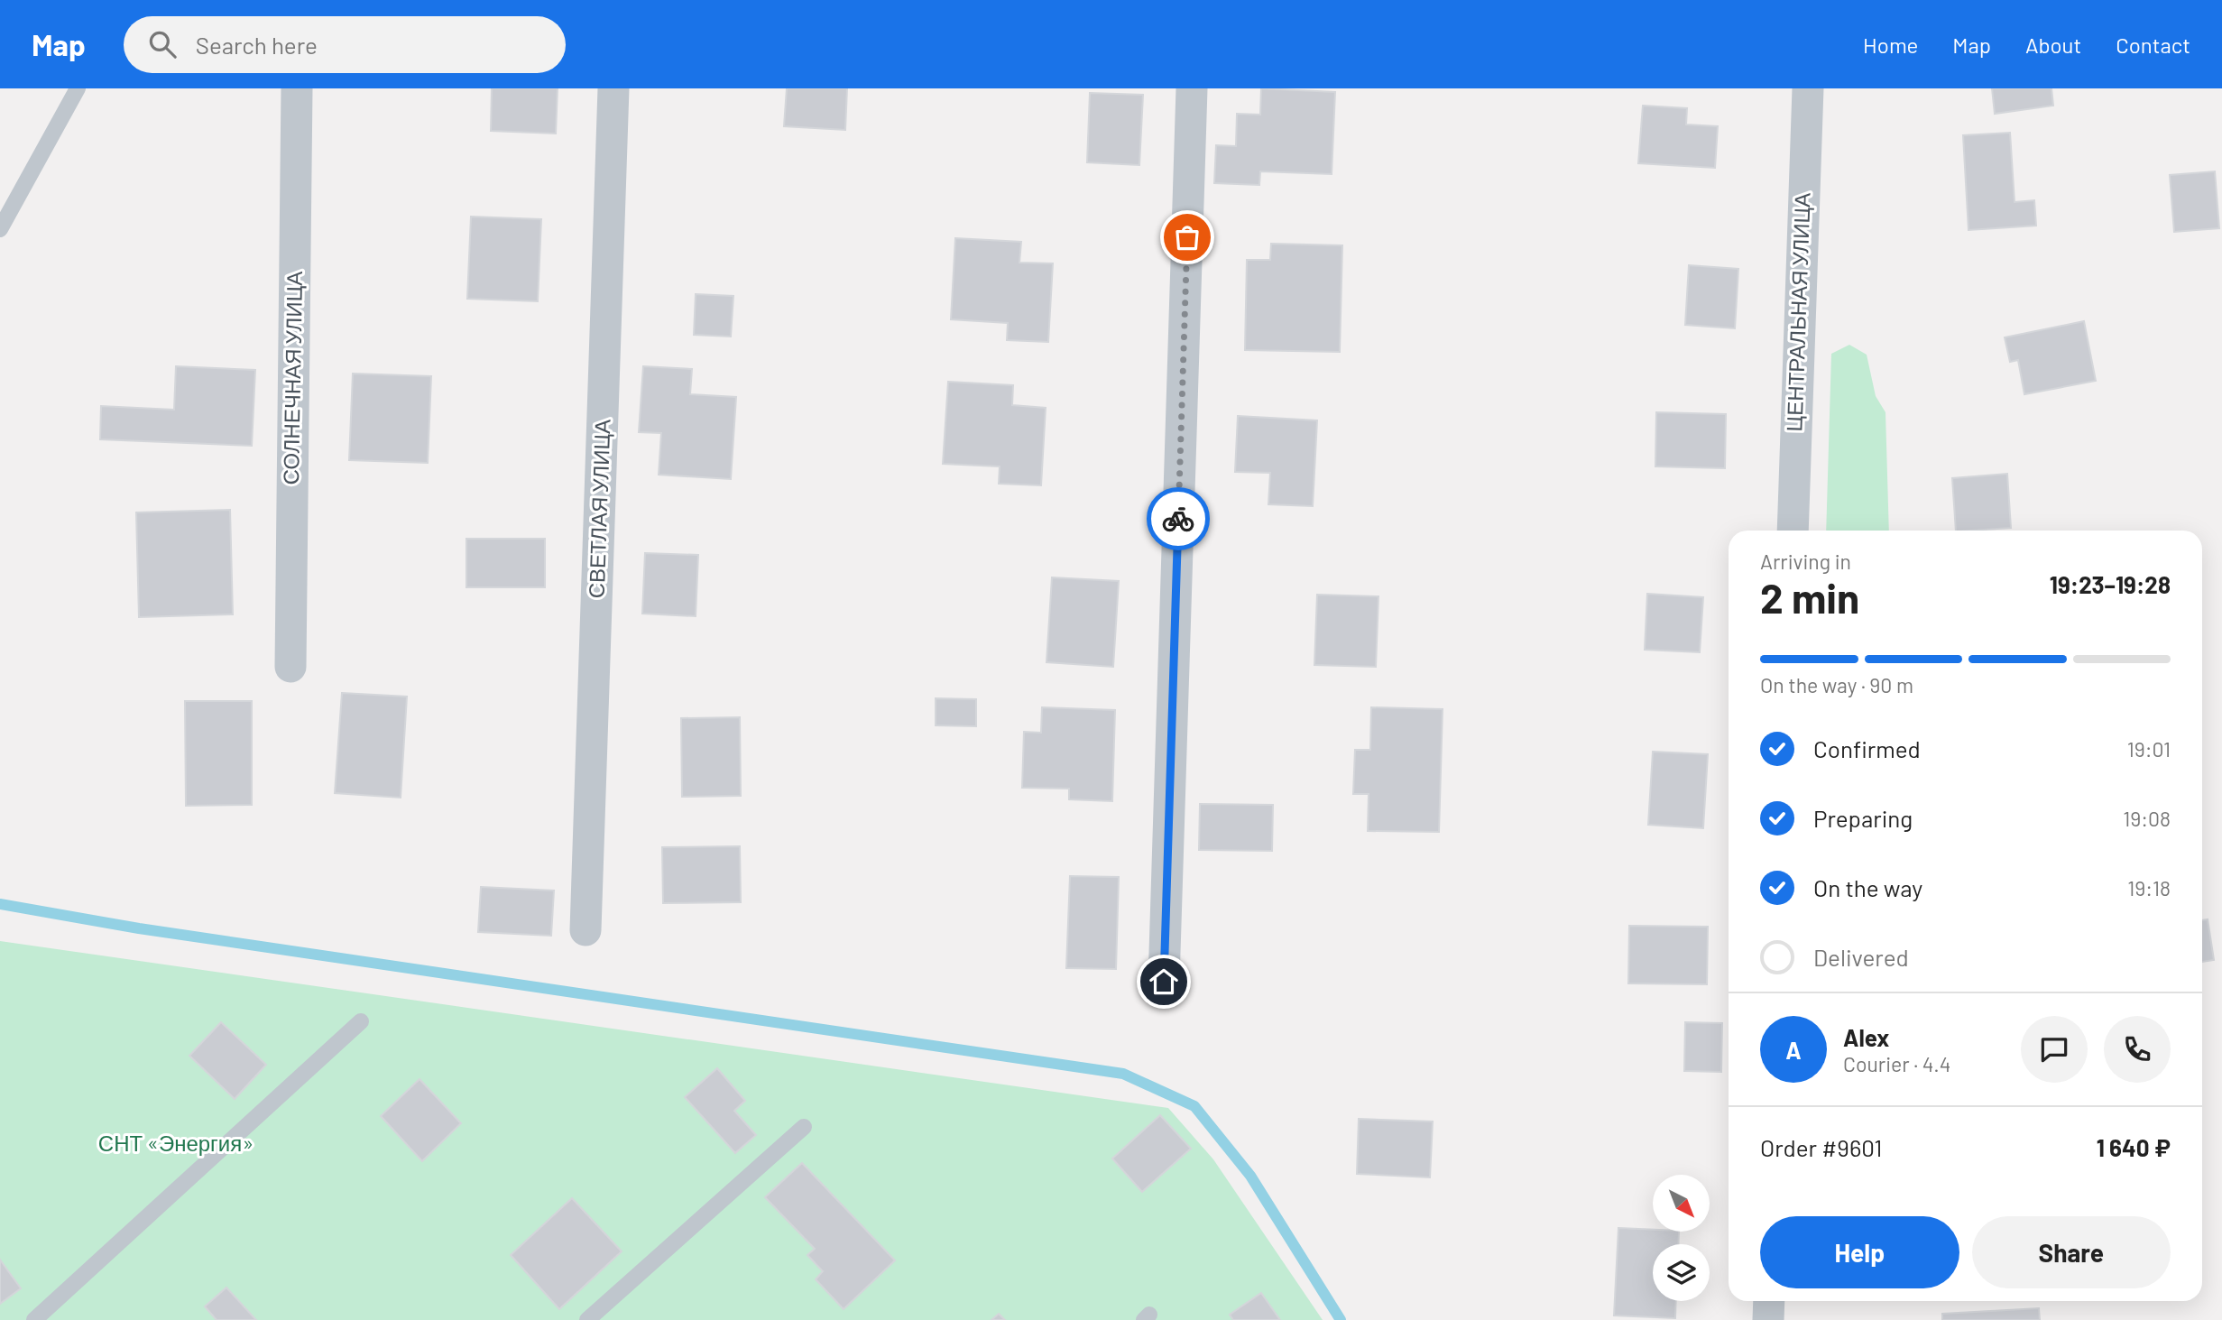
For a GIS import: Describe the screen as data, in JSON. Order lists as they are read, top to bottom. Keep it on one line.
{"streets":{"street":["ЦЕНТРАЛЬНАЯ УЛИЦА","СОЛНЕЧНАЯ УЛИЦА","СВЕТЛАЯ УЛИЦА"]},"parks":["СНТ «Энергия»"],"north":"bottom right","page":{"header":"Map","search":"Search here","nav":["Home","Map","About","Contact"],"heading":["2 min","Arriving in","19:23–19:28"],"panel":["Alex","Courier · 4.4","Order #9601","1 640 ₽"],"bar":"On the way · 90 m","list":[["Confirmed","19:01"],["Preparing","19:08"],["On the way","19:18"],"Delivered"],"round":"A","buttons":["Help","Share"]}}
